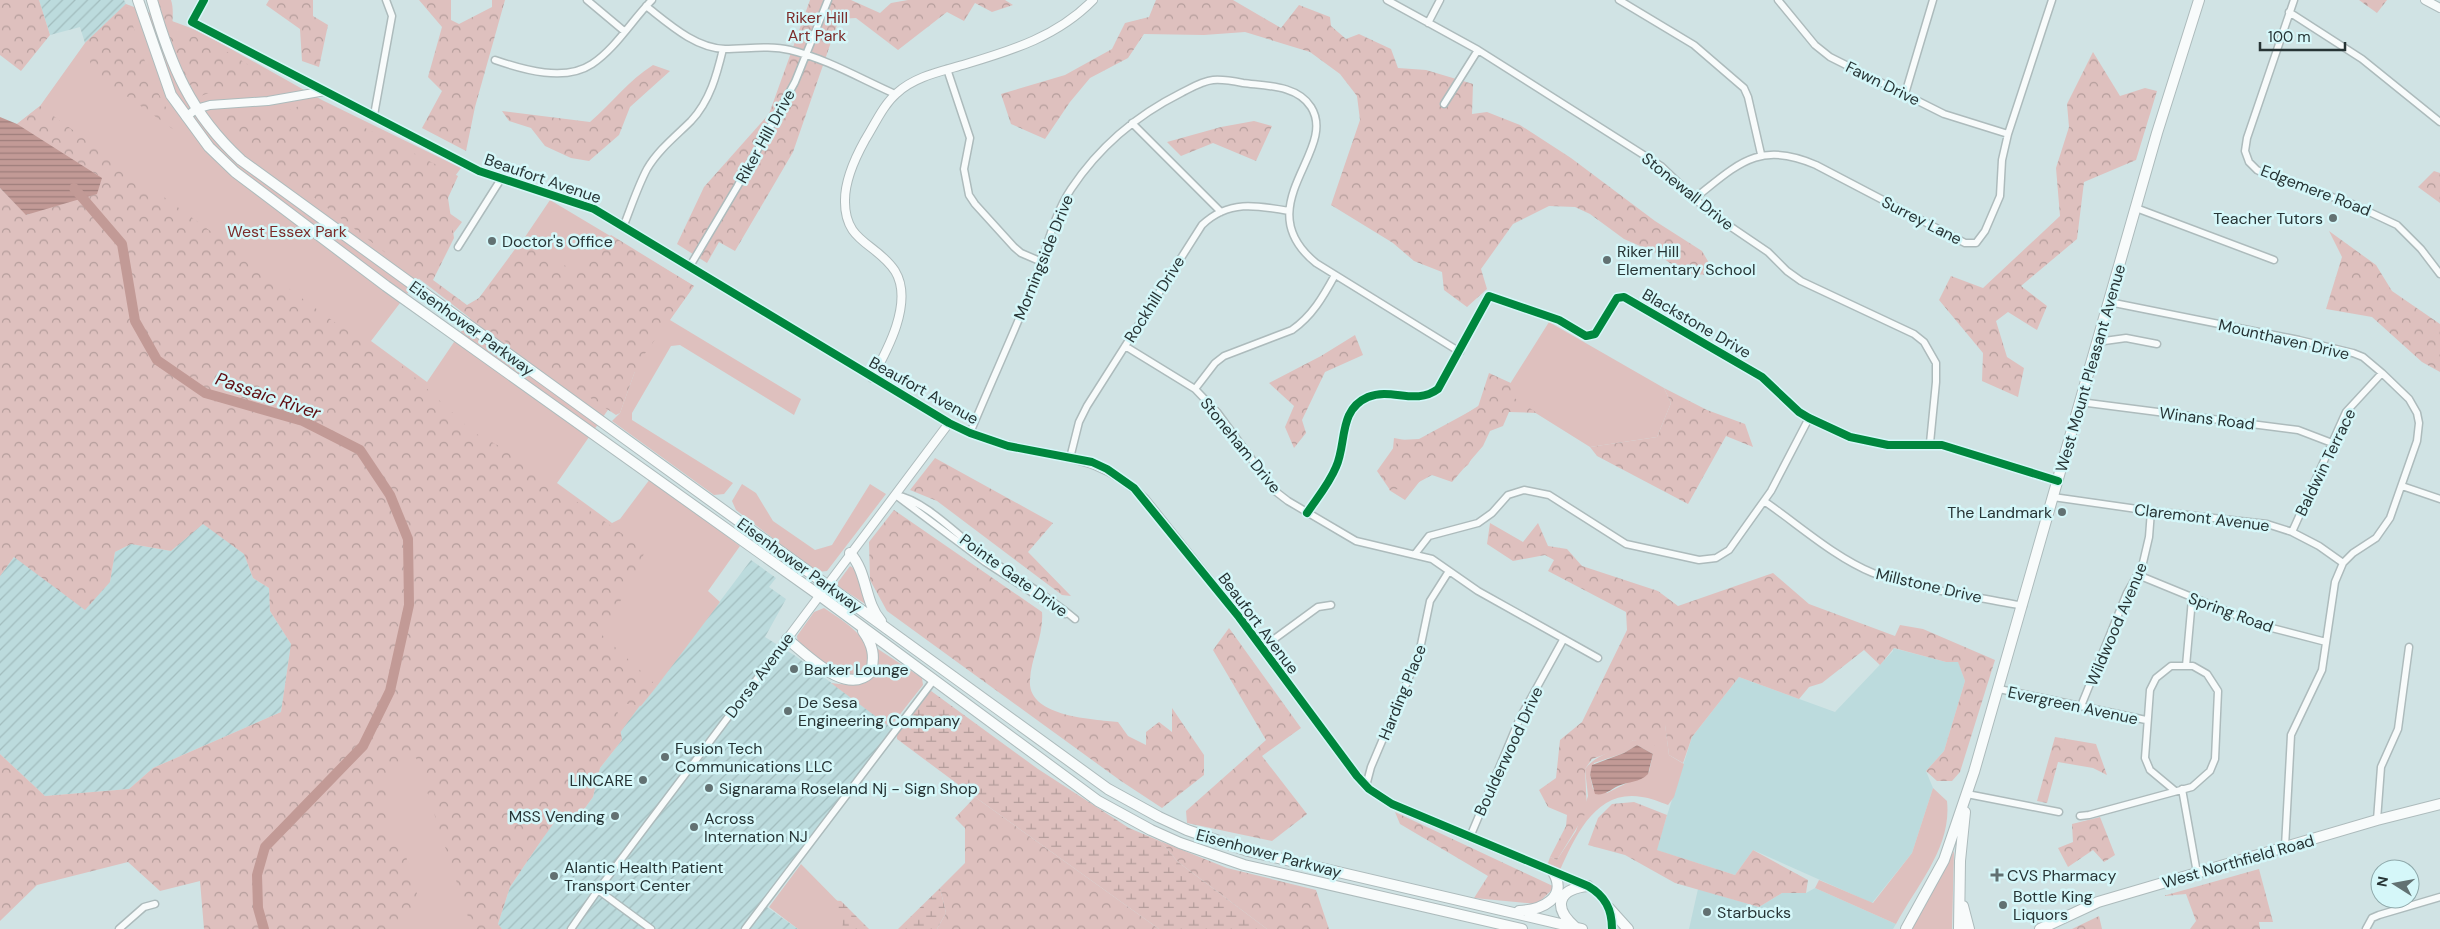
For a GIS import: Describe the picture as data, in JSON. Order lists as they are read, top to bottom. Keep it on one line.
{"streets":{"main road":["Eisenhower Parkway","West Mount Pleasant Avenue","West Northfield Road"],"street":["Fawn Drive","Riker Hill Drive","Beaufort Avenue","Edgemere Road","Stonewall Drive","Surrey Lane","Morningside Drive","Rockhill Drive","Blackstone Drive","Mounthaven Drive","Winans Road","Stoneham Drive","Baldwin Terrace","Claremont Avenue","Pointe Gate Drive","Millstone Drive","Spring Road","Wildwood Avenue","Dorsa Avenue","Harding Place","Evergreen Avenue","Boulderwood Drive"]},"crossings":[["Fawn Drive","Surrey Lane"],["Riker Hill Drive","Beaufort Avenue"],["Beaufort Avenue","Morningside Drive"],["Beaufort Avenue","Rockhill Drive"],["Beaufort Avenue","Dorsa Avenue"],["Beaufort Avenue","Harding Place"],["Beaufort Avenue","Boulderwood Drive"],["Stonewall Drive","Surrey Lane"],["Stonewall Drive","Blackstone Drive"],["Morningside Drive","Rockhill Drive"],["Morningside Drive","Blackstone Drive"],["Rockhill Drive","Stoneham Drive"],["Blackstone Drive","West Mount Pleasant Avenue"],["Blackstone Drive","Stoneham Drive"],["Eisenhower Parkway","Dorsa Avenue"],["Mounthaven Drive","West Mount Pleasant Avenue"],["Mounthaven Drive","Baldwin Terrace"],["Mounthaven Drive","Claremont Avenue"],["West Mount Pleasant Avenue","Winans Road"],["West Mount Pleasant Avenue","Claremont Avenue"],["West Mount Pleasant Avenue","Millstone Drive"],["West Mount Pleasant Avenue","Evergreen Avenue"],["Winans Road","Baldwin Terrace"],["Stoneham Drive","Harding Place"],["Stoneham Drive","Boulderwood Drive"],["Baldwin Terrace","Claremont Avenue"],["Claremont Avenue","Wildwood Avenue"],["Pointe Gate Drive","Dorsa Avenue"],["Spring Road","Wildwood Avenue"],["Wildwood Avenue","Evergreen Avenue"]],"water":["Passaic River"],"parks":["Riker Hill Art Park","West Essex Park"],"places":{"other":["Teacher Tutors","Doctor's Office","Riker Hill Elementary School","The Landmark","Barker Lounge","De Sesa Engineering Company","Fusion Tech Communications LLC","LINCARE","Signarama Roseland Nj - Sign Shop","MSS Vending","Across Internation NJ","Alantic Health Patient Transport Center","Bottle King Liquors","Starbucks"],"health":["CVS Pharmacy"]},"scale_bar":"100 m","north":"left"}
